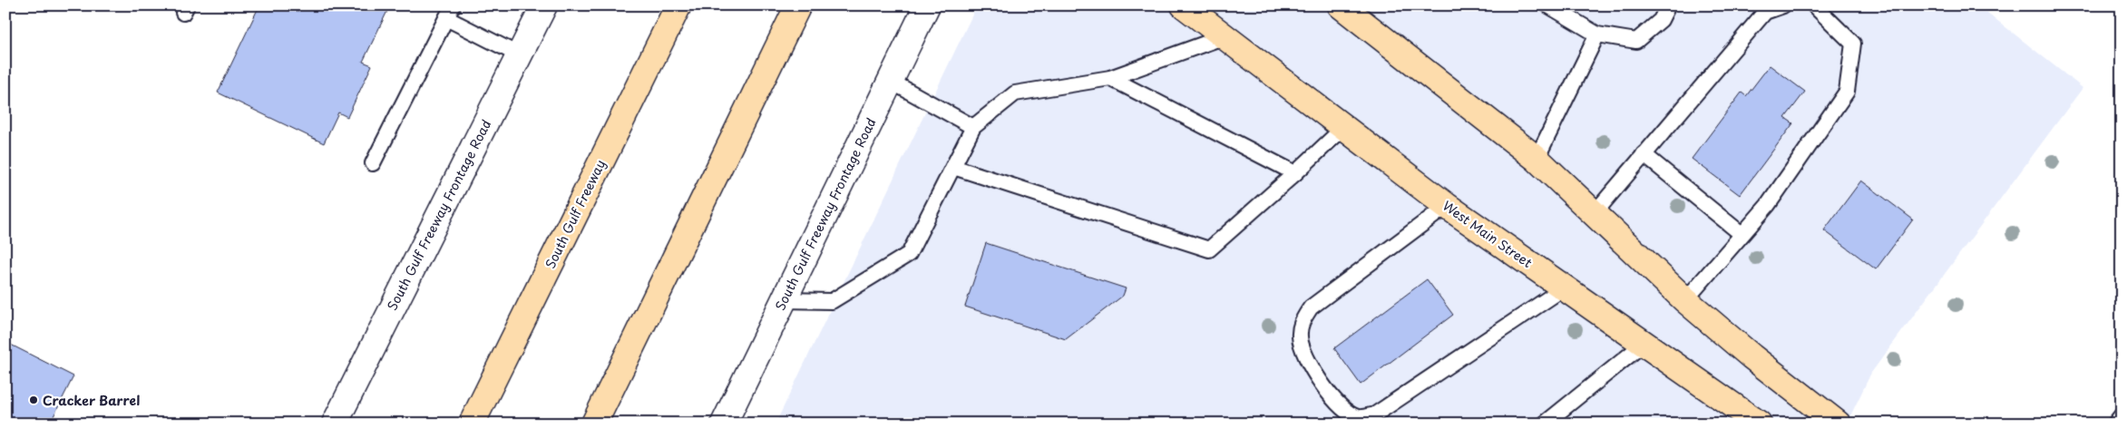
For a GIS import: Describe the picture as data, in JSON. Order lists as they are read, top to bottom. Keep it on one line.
{"streets":{"main road":["South Gulf Freeway","South Gulf Freeway Frontage Road","West Main Street"]},"places":["Cracker Barrel"]}
